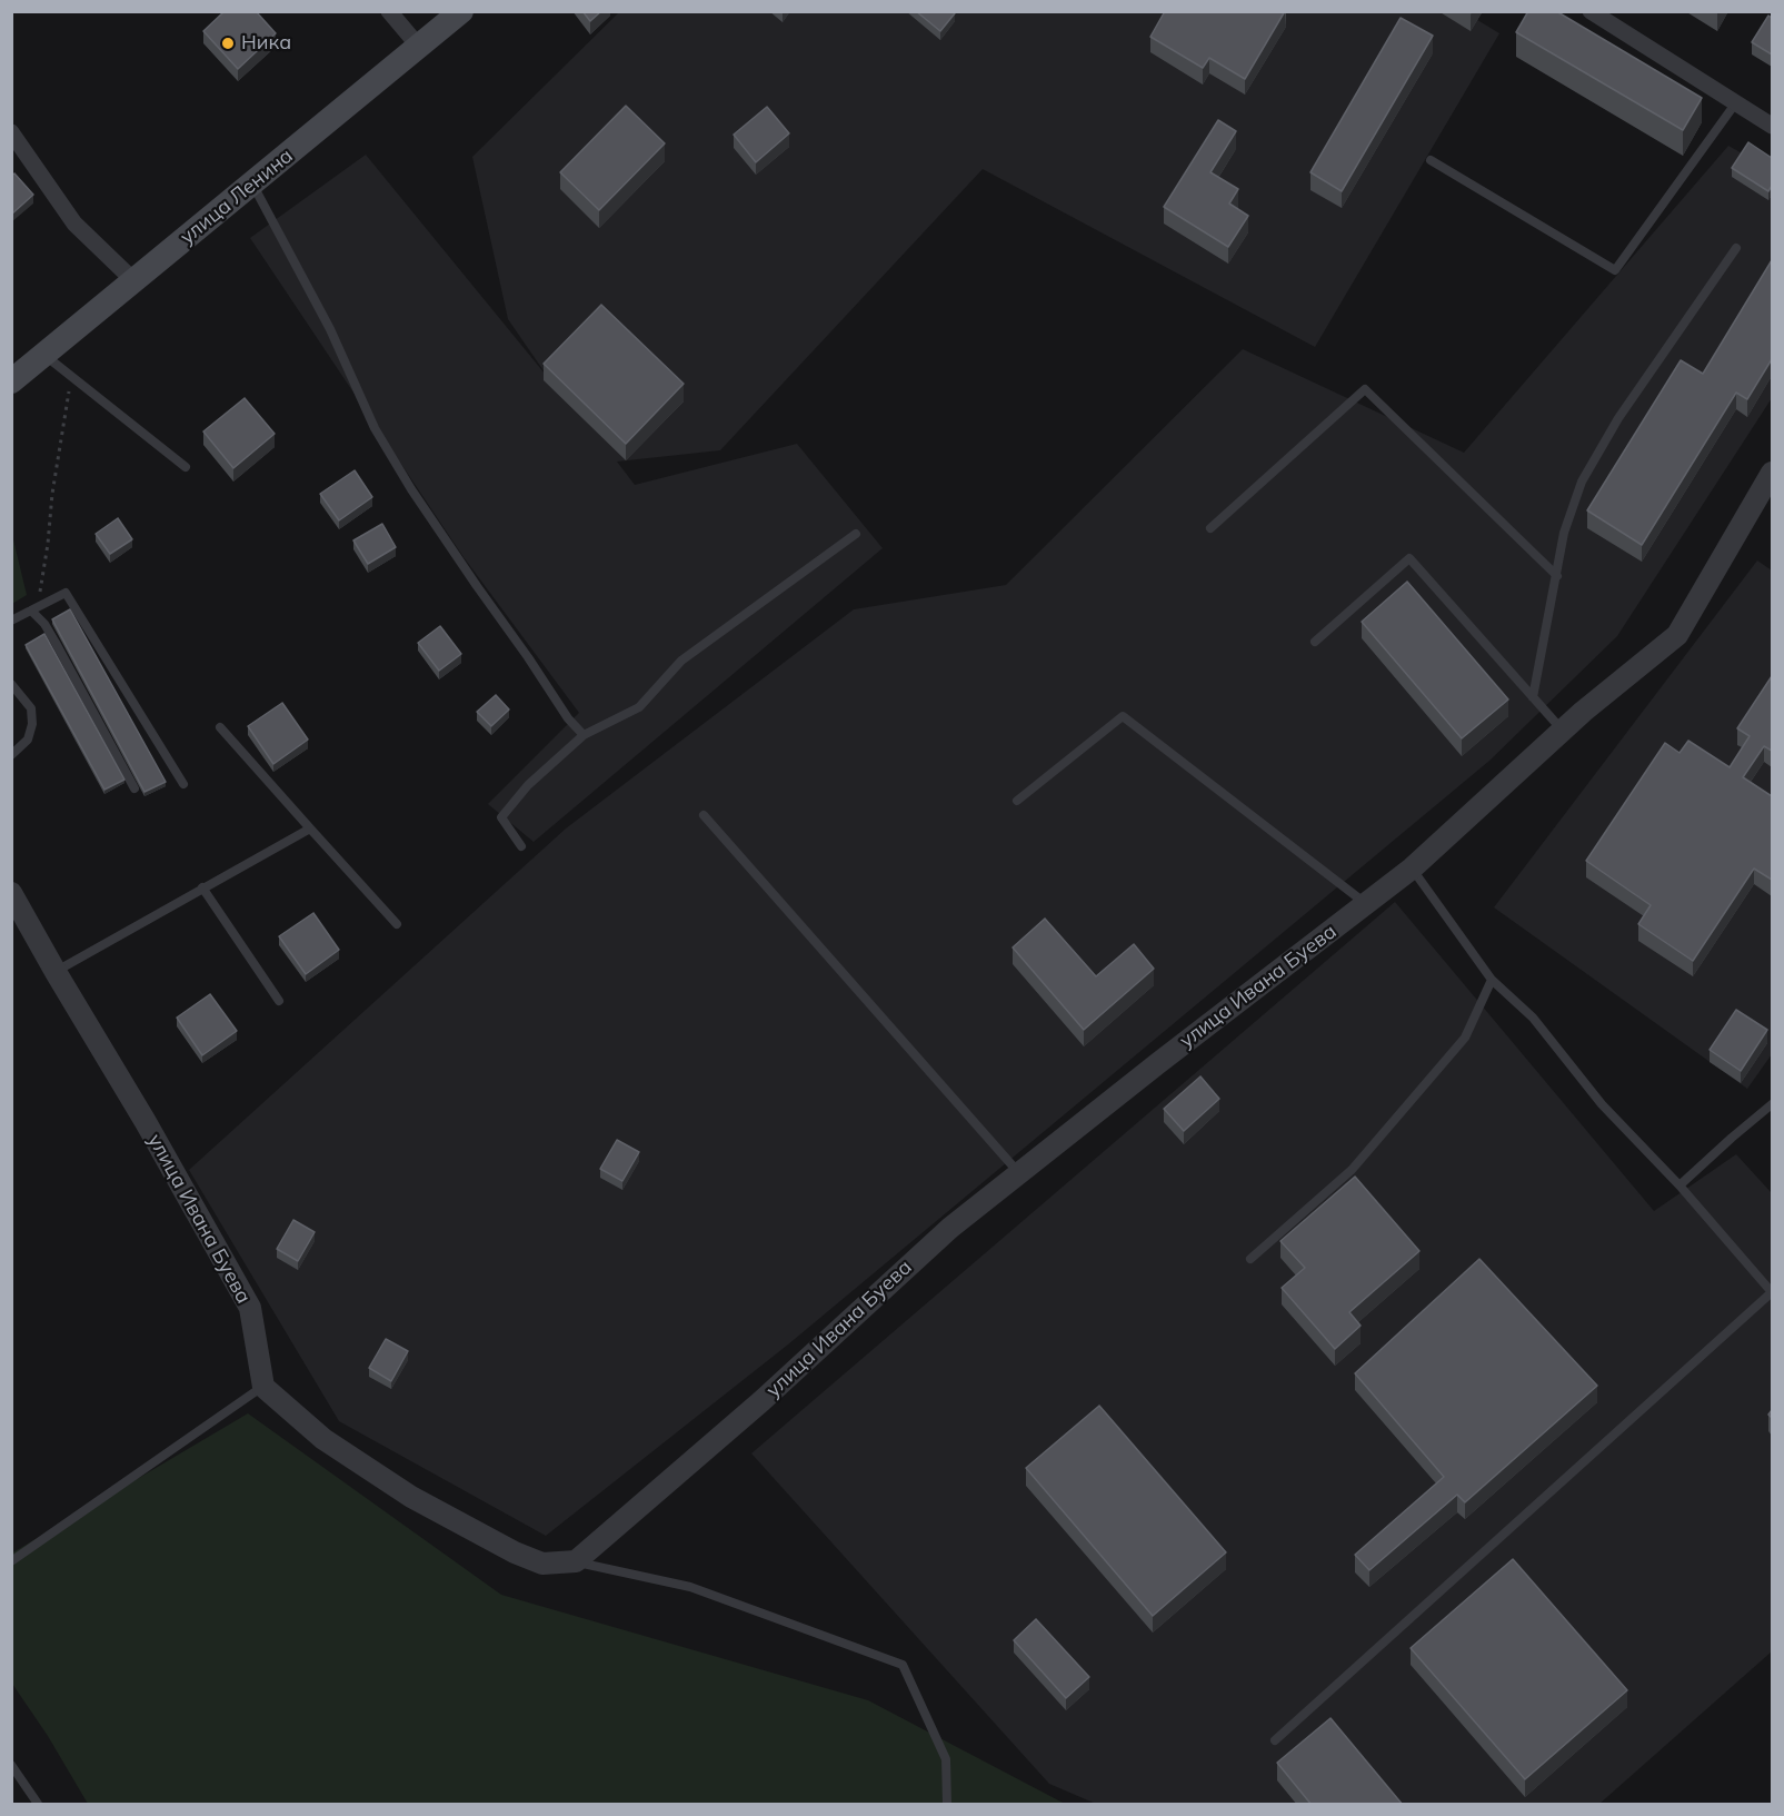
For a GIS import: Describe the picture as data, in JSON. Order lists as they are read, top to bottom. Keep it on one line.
{"streets":{"main road":["улица Ленина"],"street":["улица Ивана Буева"]},"places":["Ника"]}
